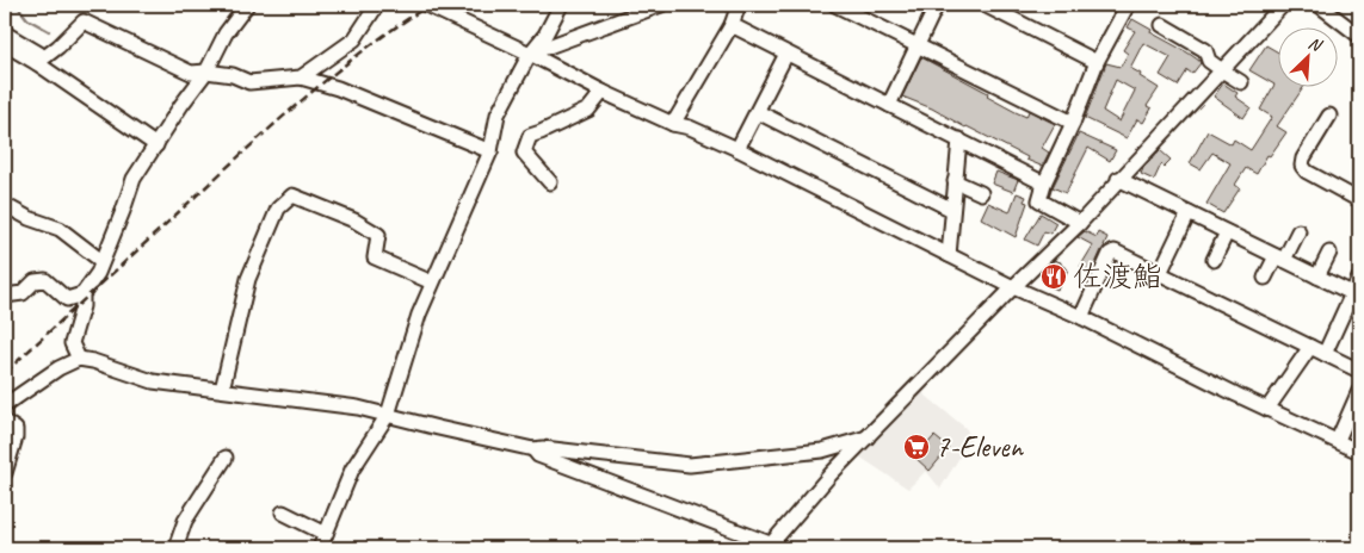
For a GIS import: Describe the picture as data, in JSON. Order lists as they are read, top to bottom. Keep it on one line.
{"places":{"restaurant":["佐渡鮨"],"supermarket":["7-Eleven"]},"north":"top right"}
